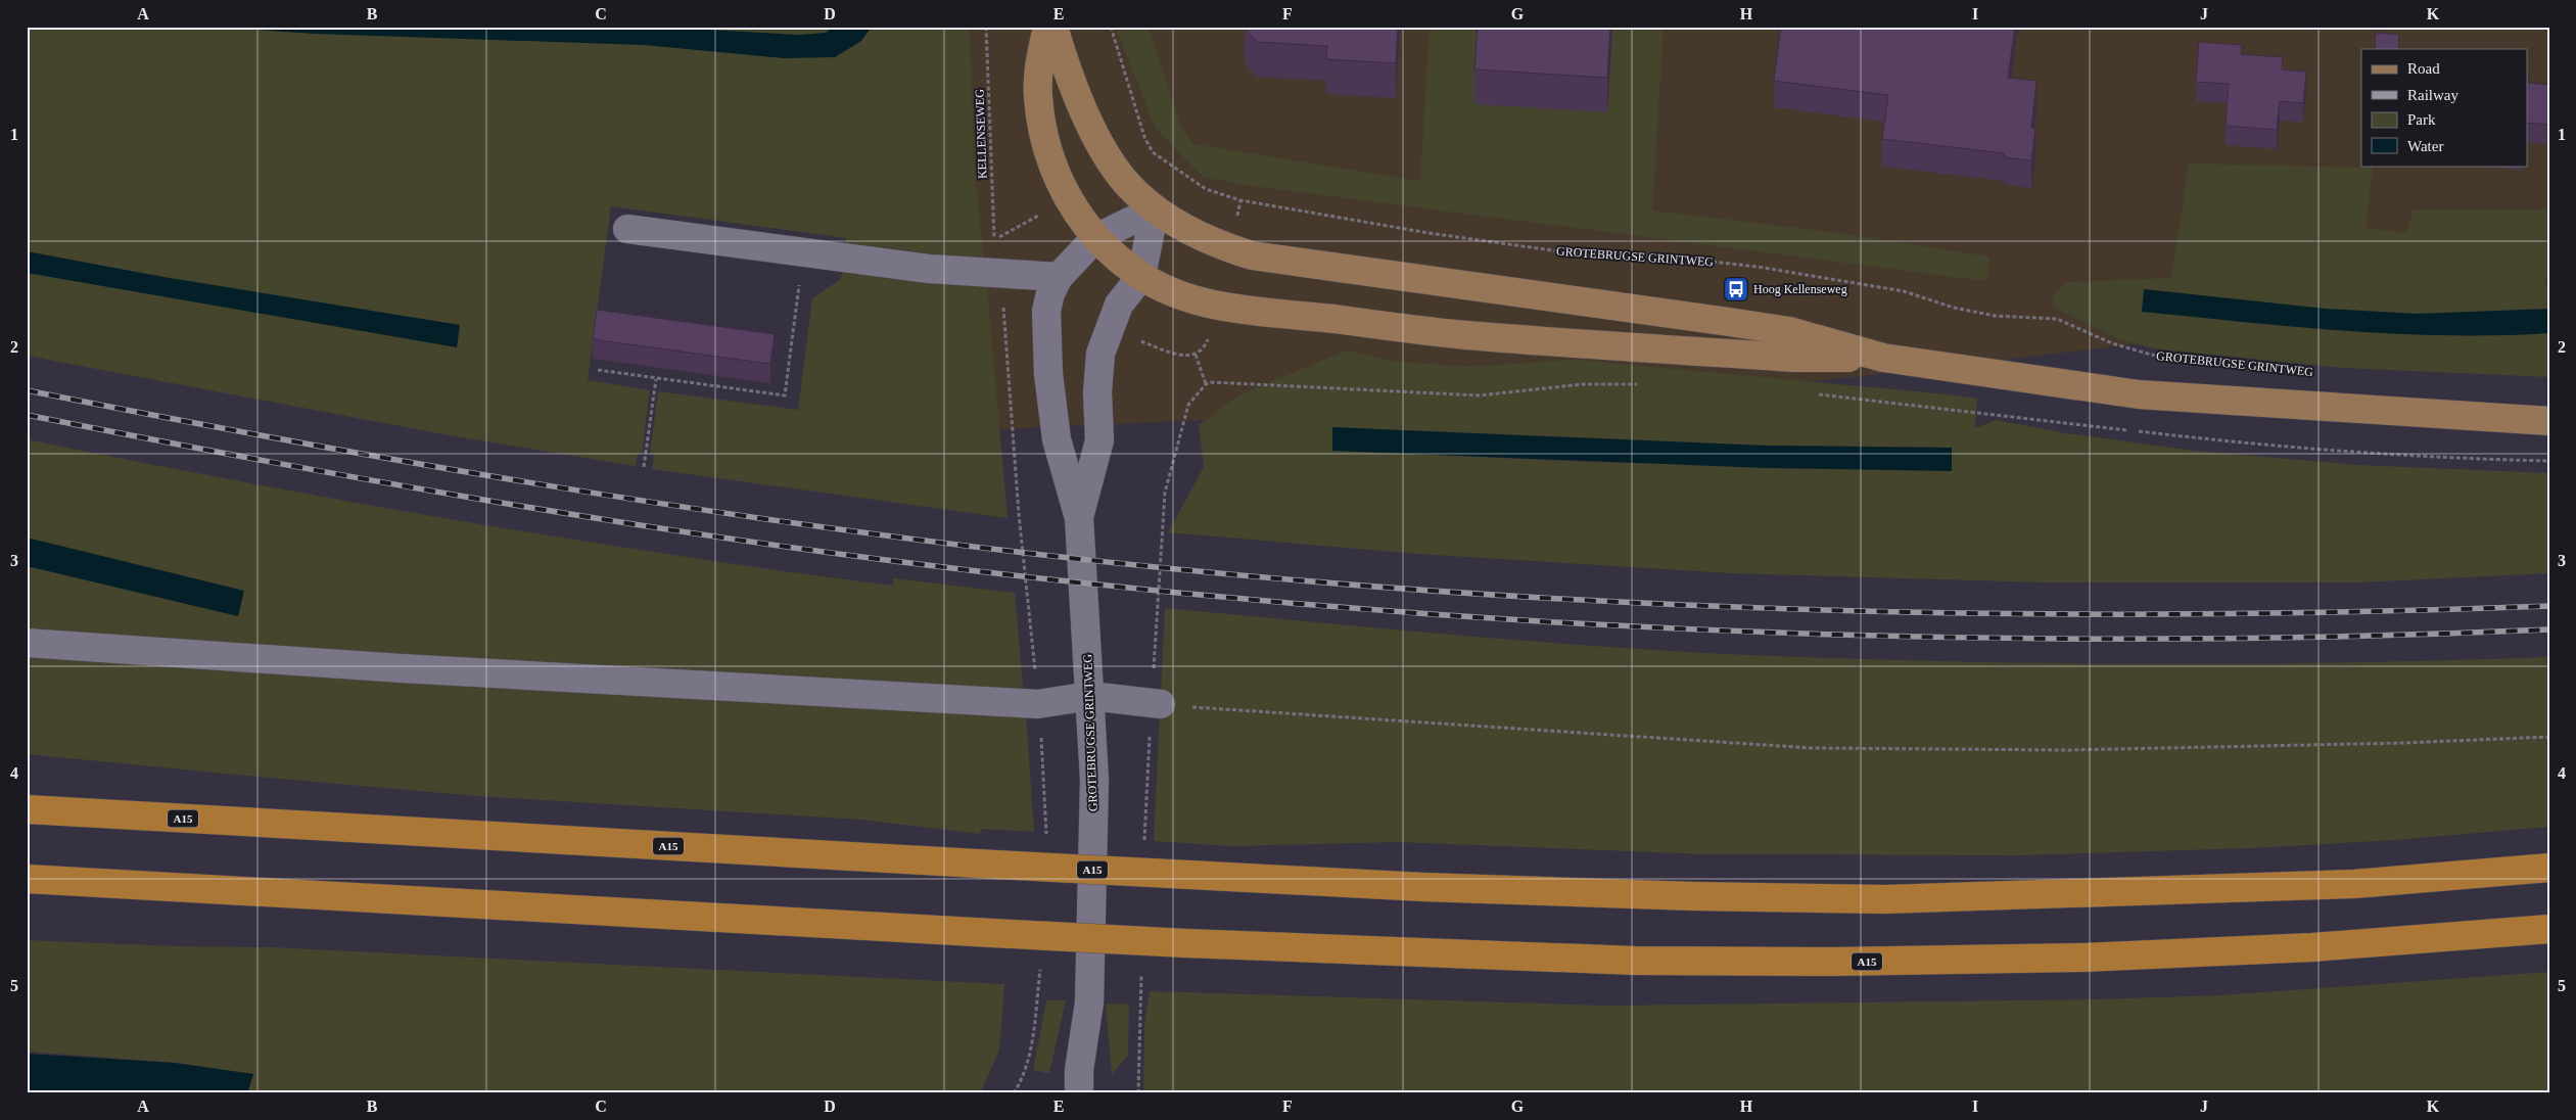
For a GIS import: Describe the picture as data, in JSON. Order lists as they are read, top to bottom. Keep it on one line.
{"streets":{"highway":["A15"],"street":["GROTEBRUGSE GRINTWEG"],"path":["KELLENSEWEG"]},"places":{"bus stop":["Hoog Kellenseweg"]},"legend":["Road","Railway","Park","Water"],"grid":{"columns":["A","B","C","D","E","F","G","H","I","J","K"],"rows":["1","2","3","4","5"]}}
